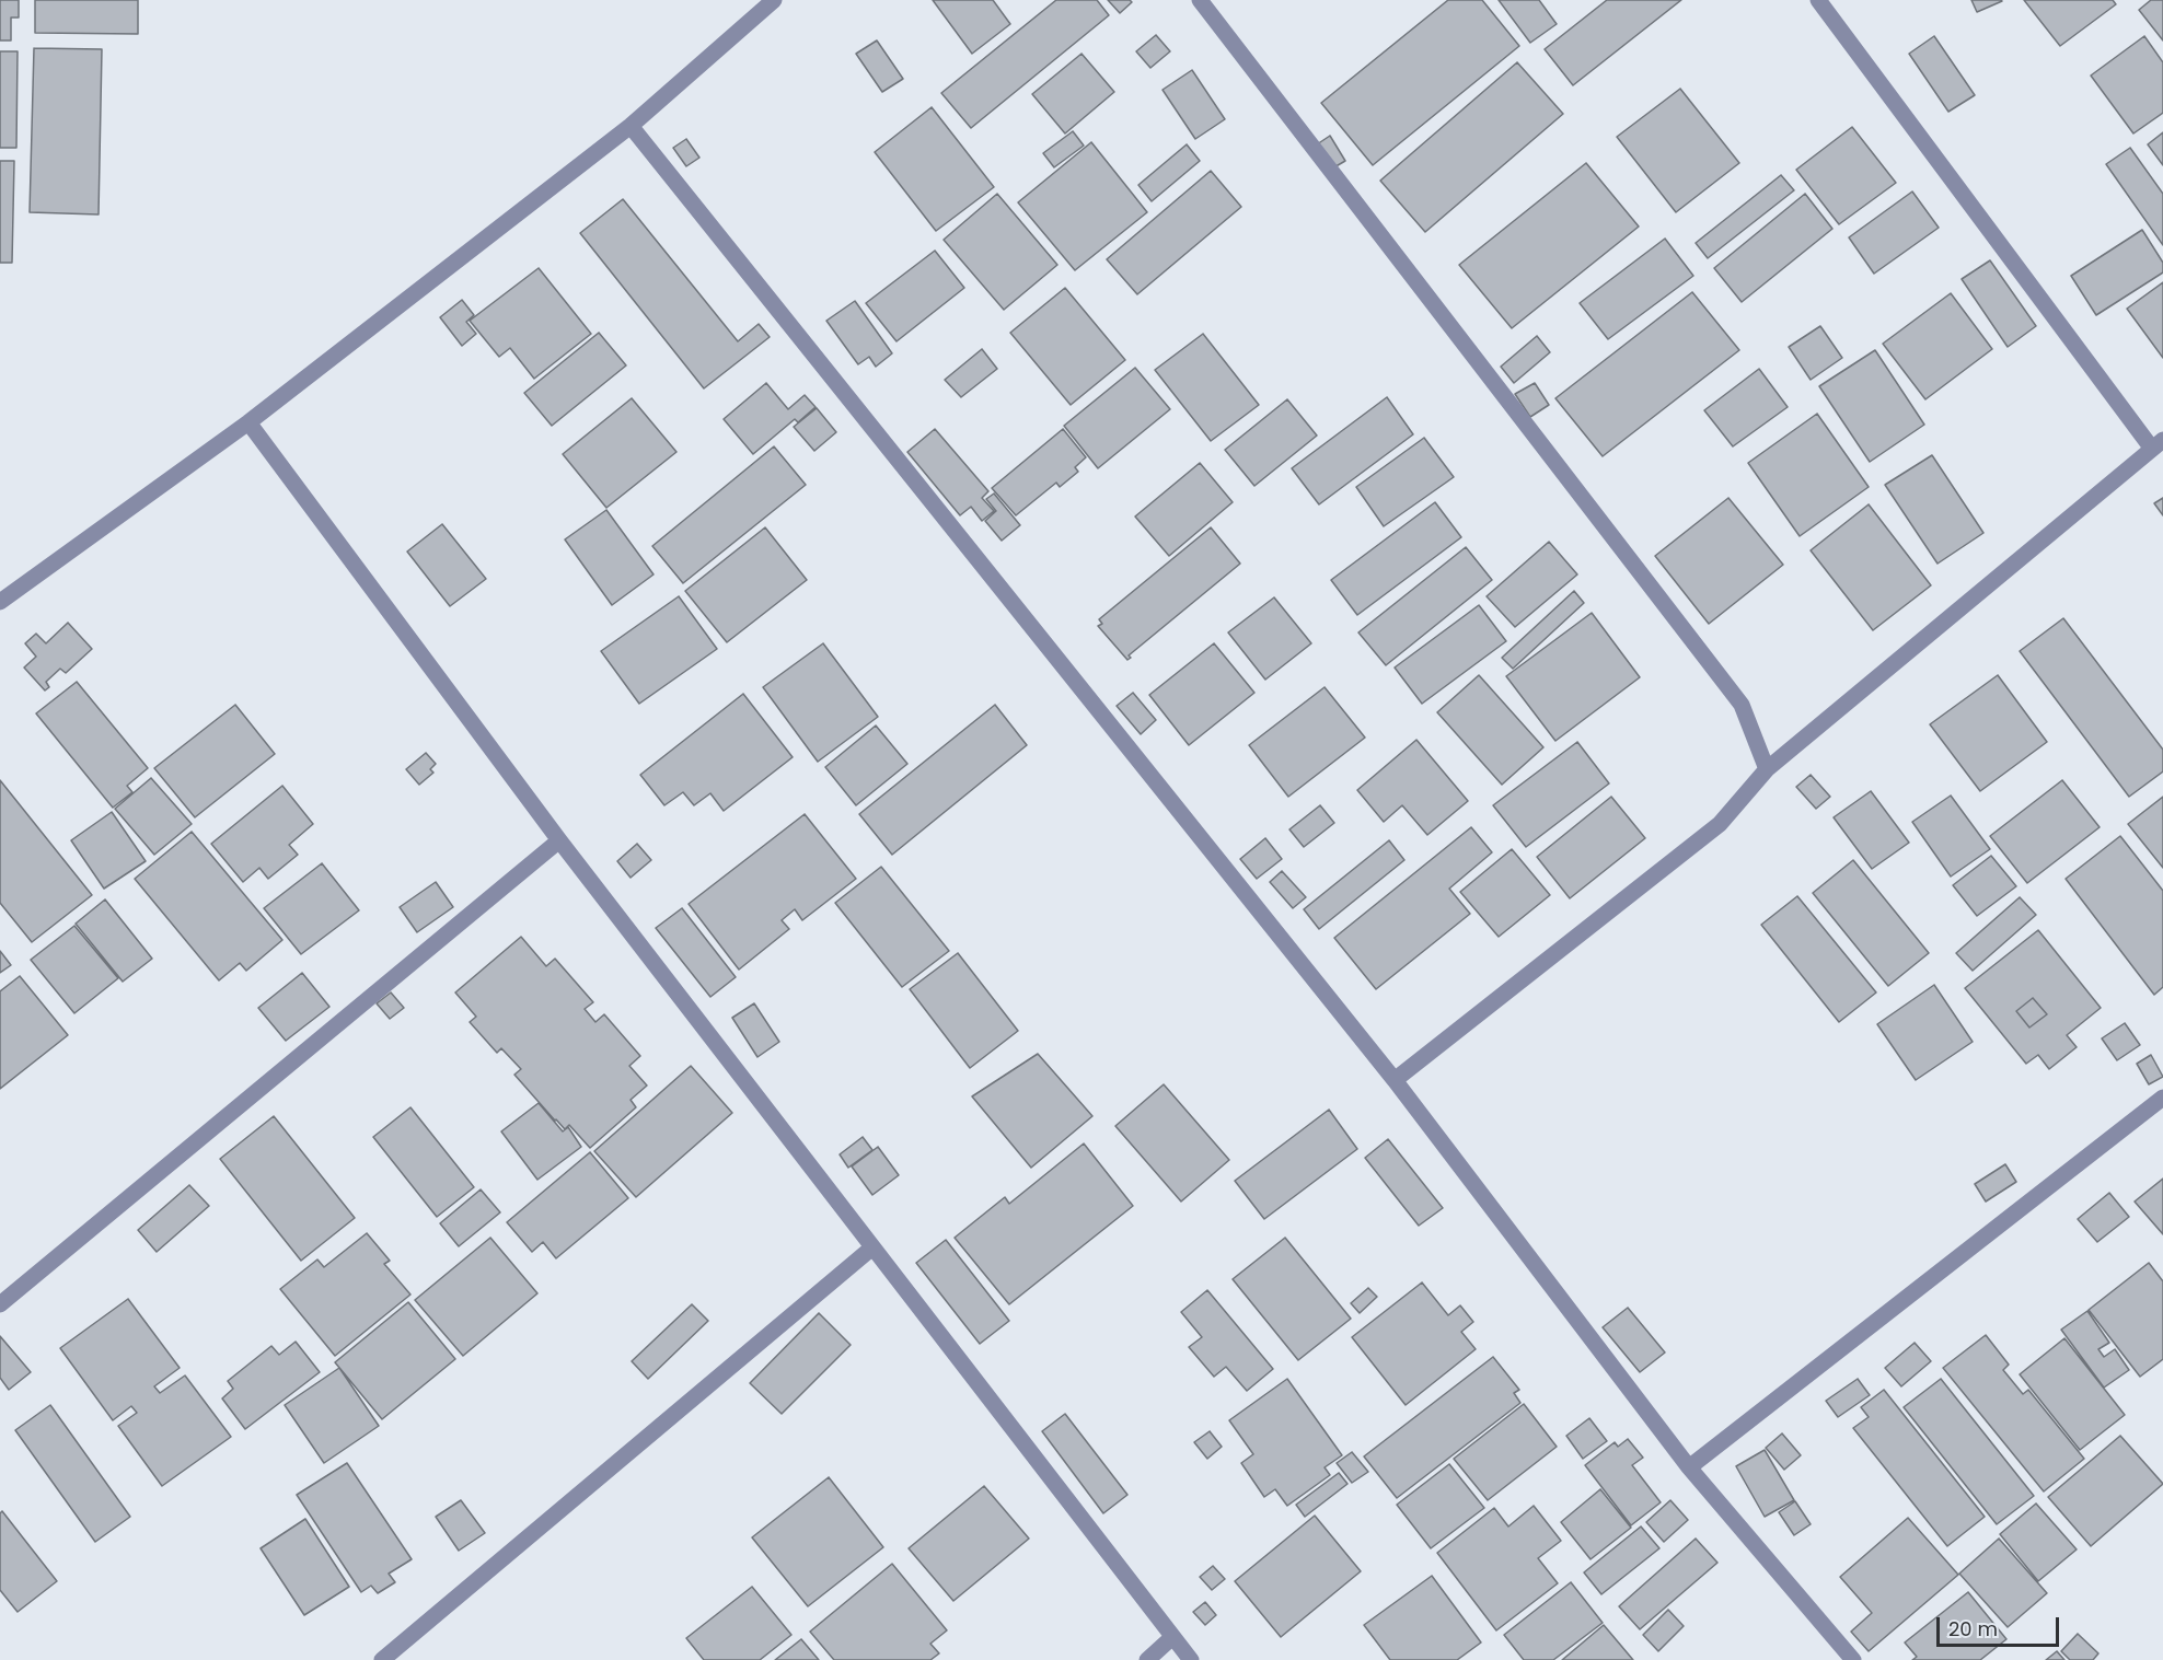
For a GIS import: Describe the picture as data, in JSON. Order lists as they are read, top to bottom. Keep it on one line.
{"scale_bar":"20 m"}
